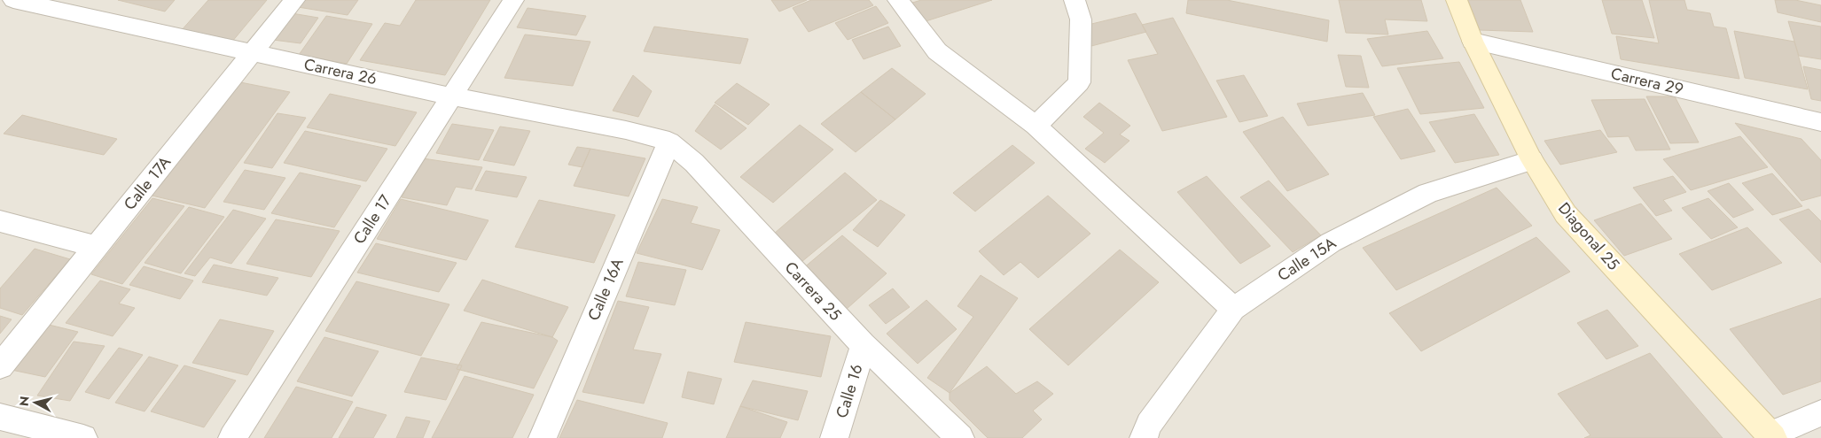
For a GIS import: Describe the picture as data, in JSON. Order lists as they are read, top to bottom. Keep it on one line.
{"streets":{"main road":["Diagonal 25"],"street":["Carrera 26","Carrera 29","Calle 17A","Calle 17","Calle 15A","Calle 16A","Carrera 25","Calle 16"]},"crossings":[["Carrera 26","Calle 17A"],["Carrera 26","Calle 17"],["Carrera 26","Calle 16A"],["Carrera 26","Carrera 25"],["Carrera 29","Diagonal 25"],["Diagonal 25","Calle 15A"],["Calle 16A","Carrera 25"],["Carrera 25","Calle 16"]],"north":"left"}
